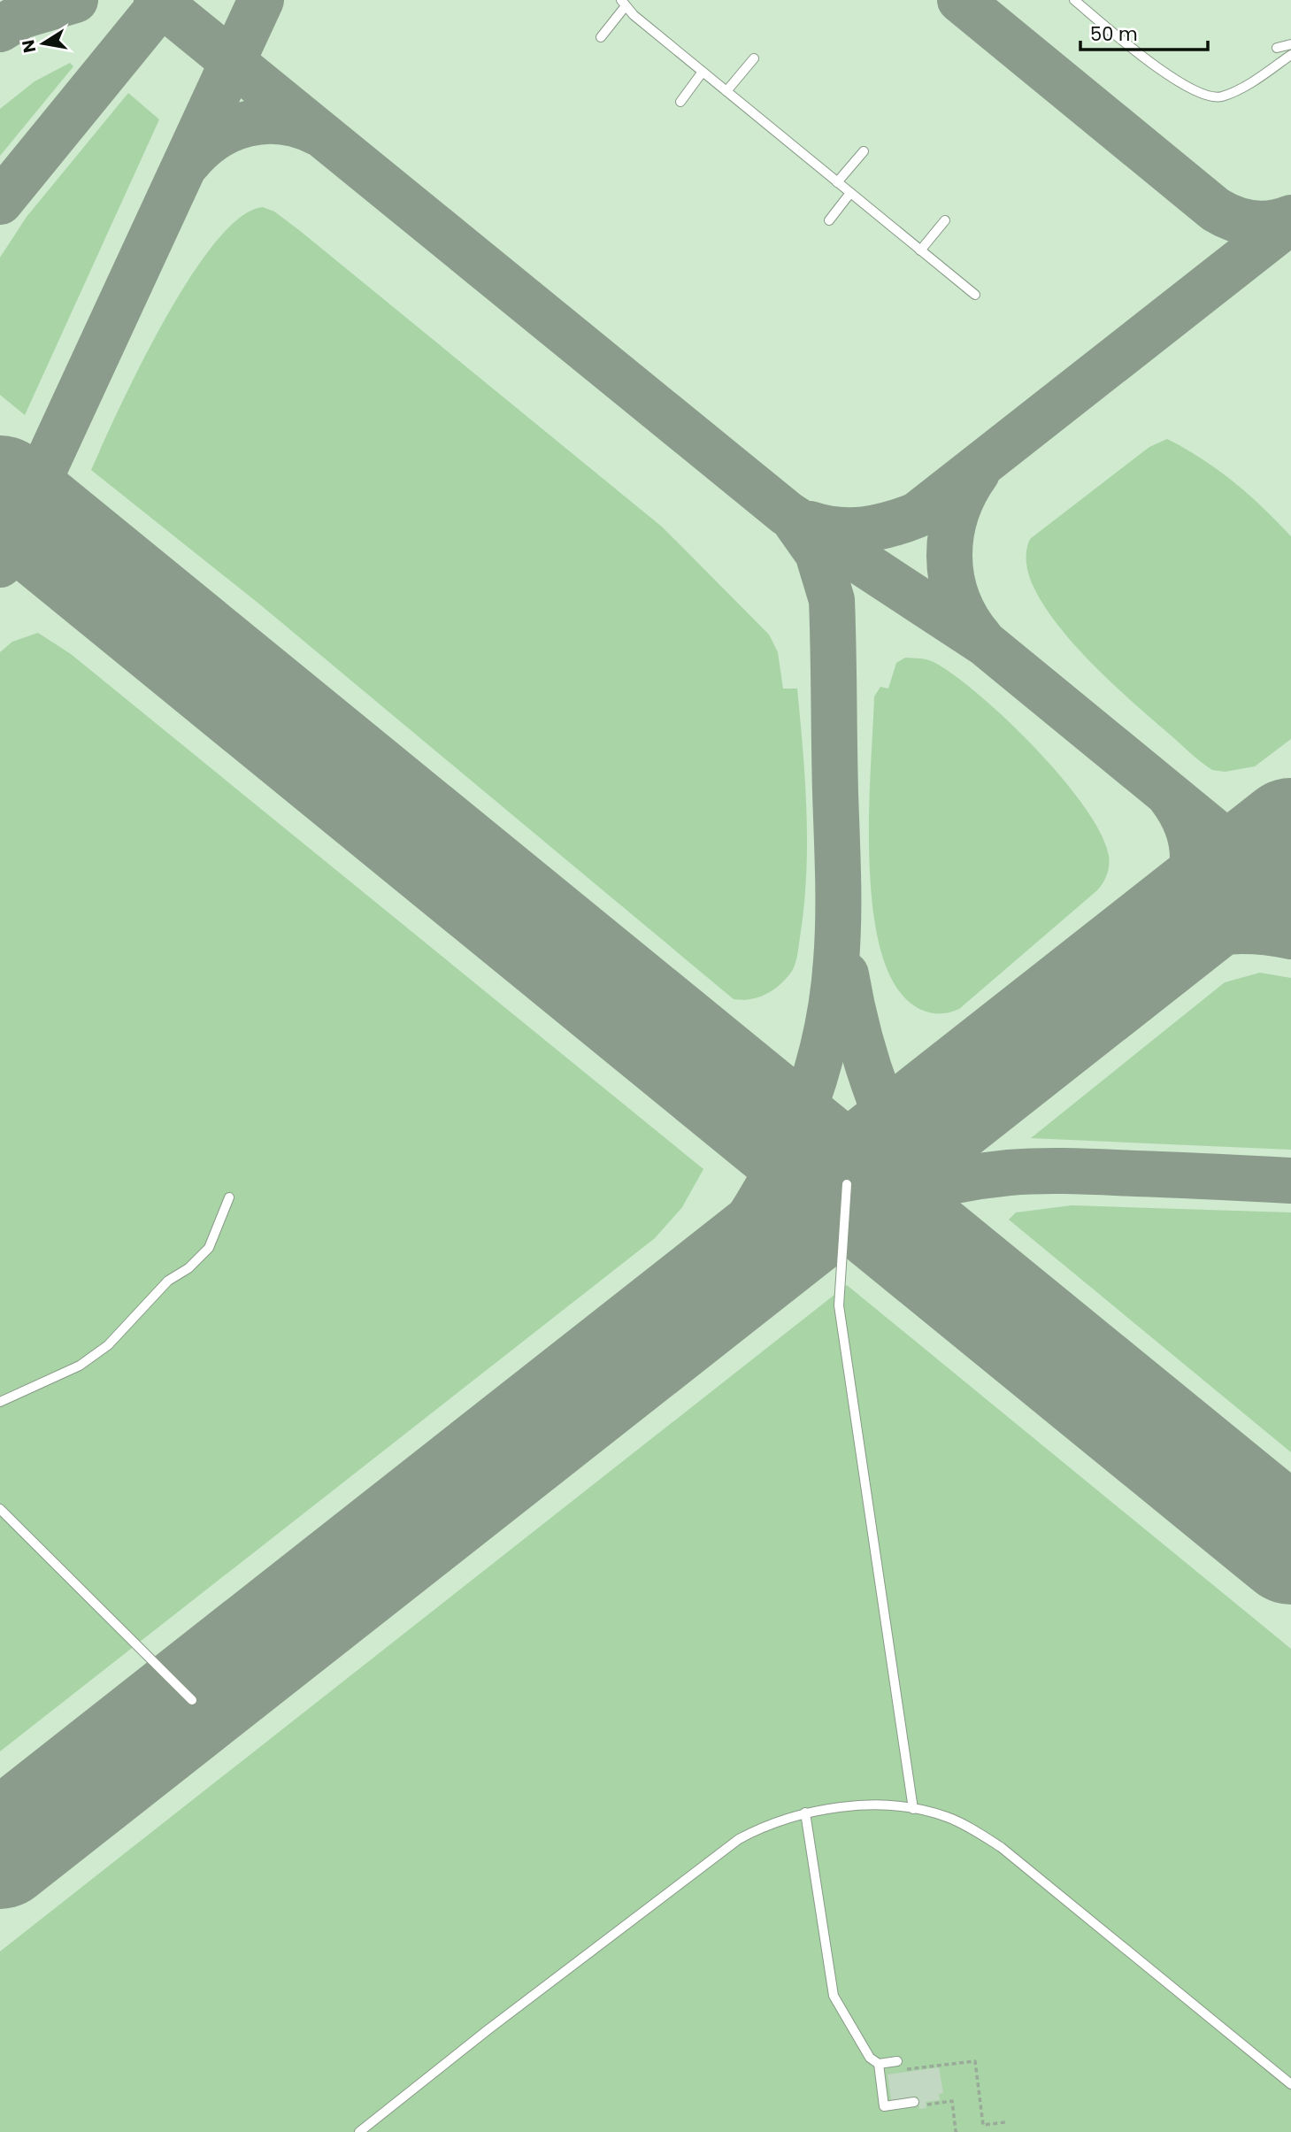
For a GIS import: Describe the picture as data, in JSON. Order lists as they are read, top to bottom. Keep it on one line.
{"scale_bar":"50 m","north":"left"}
